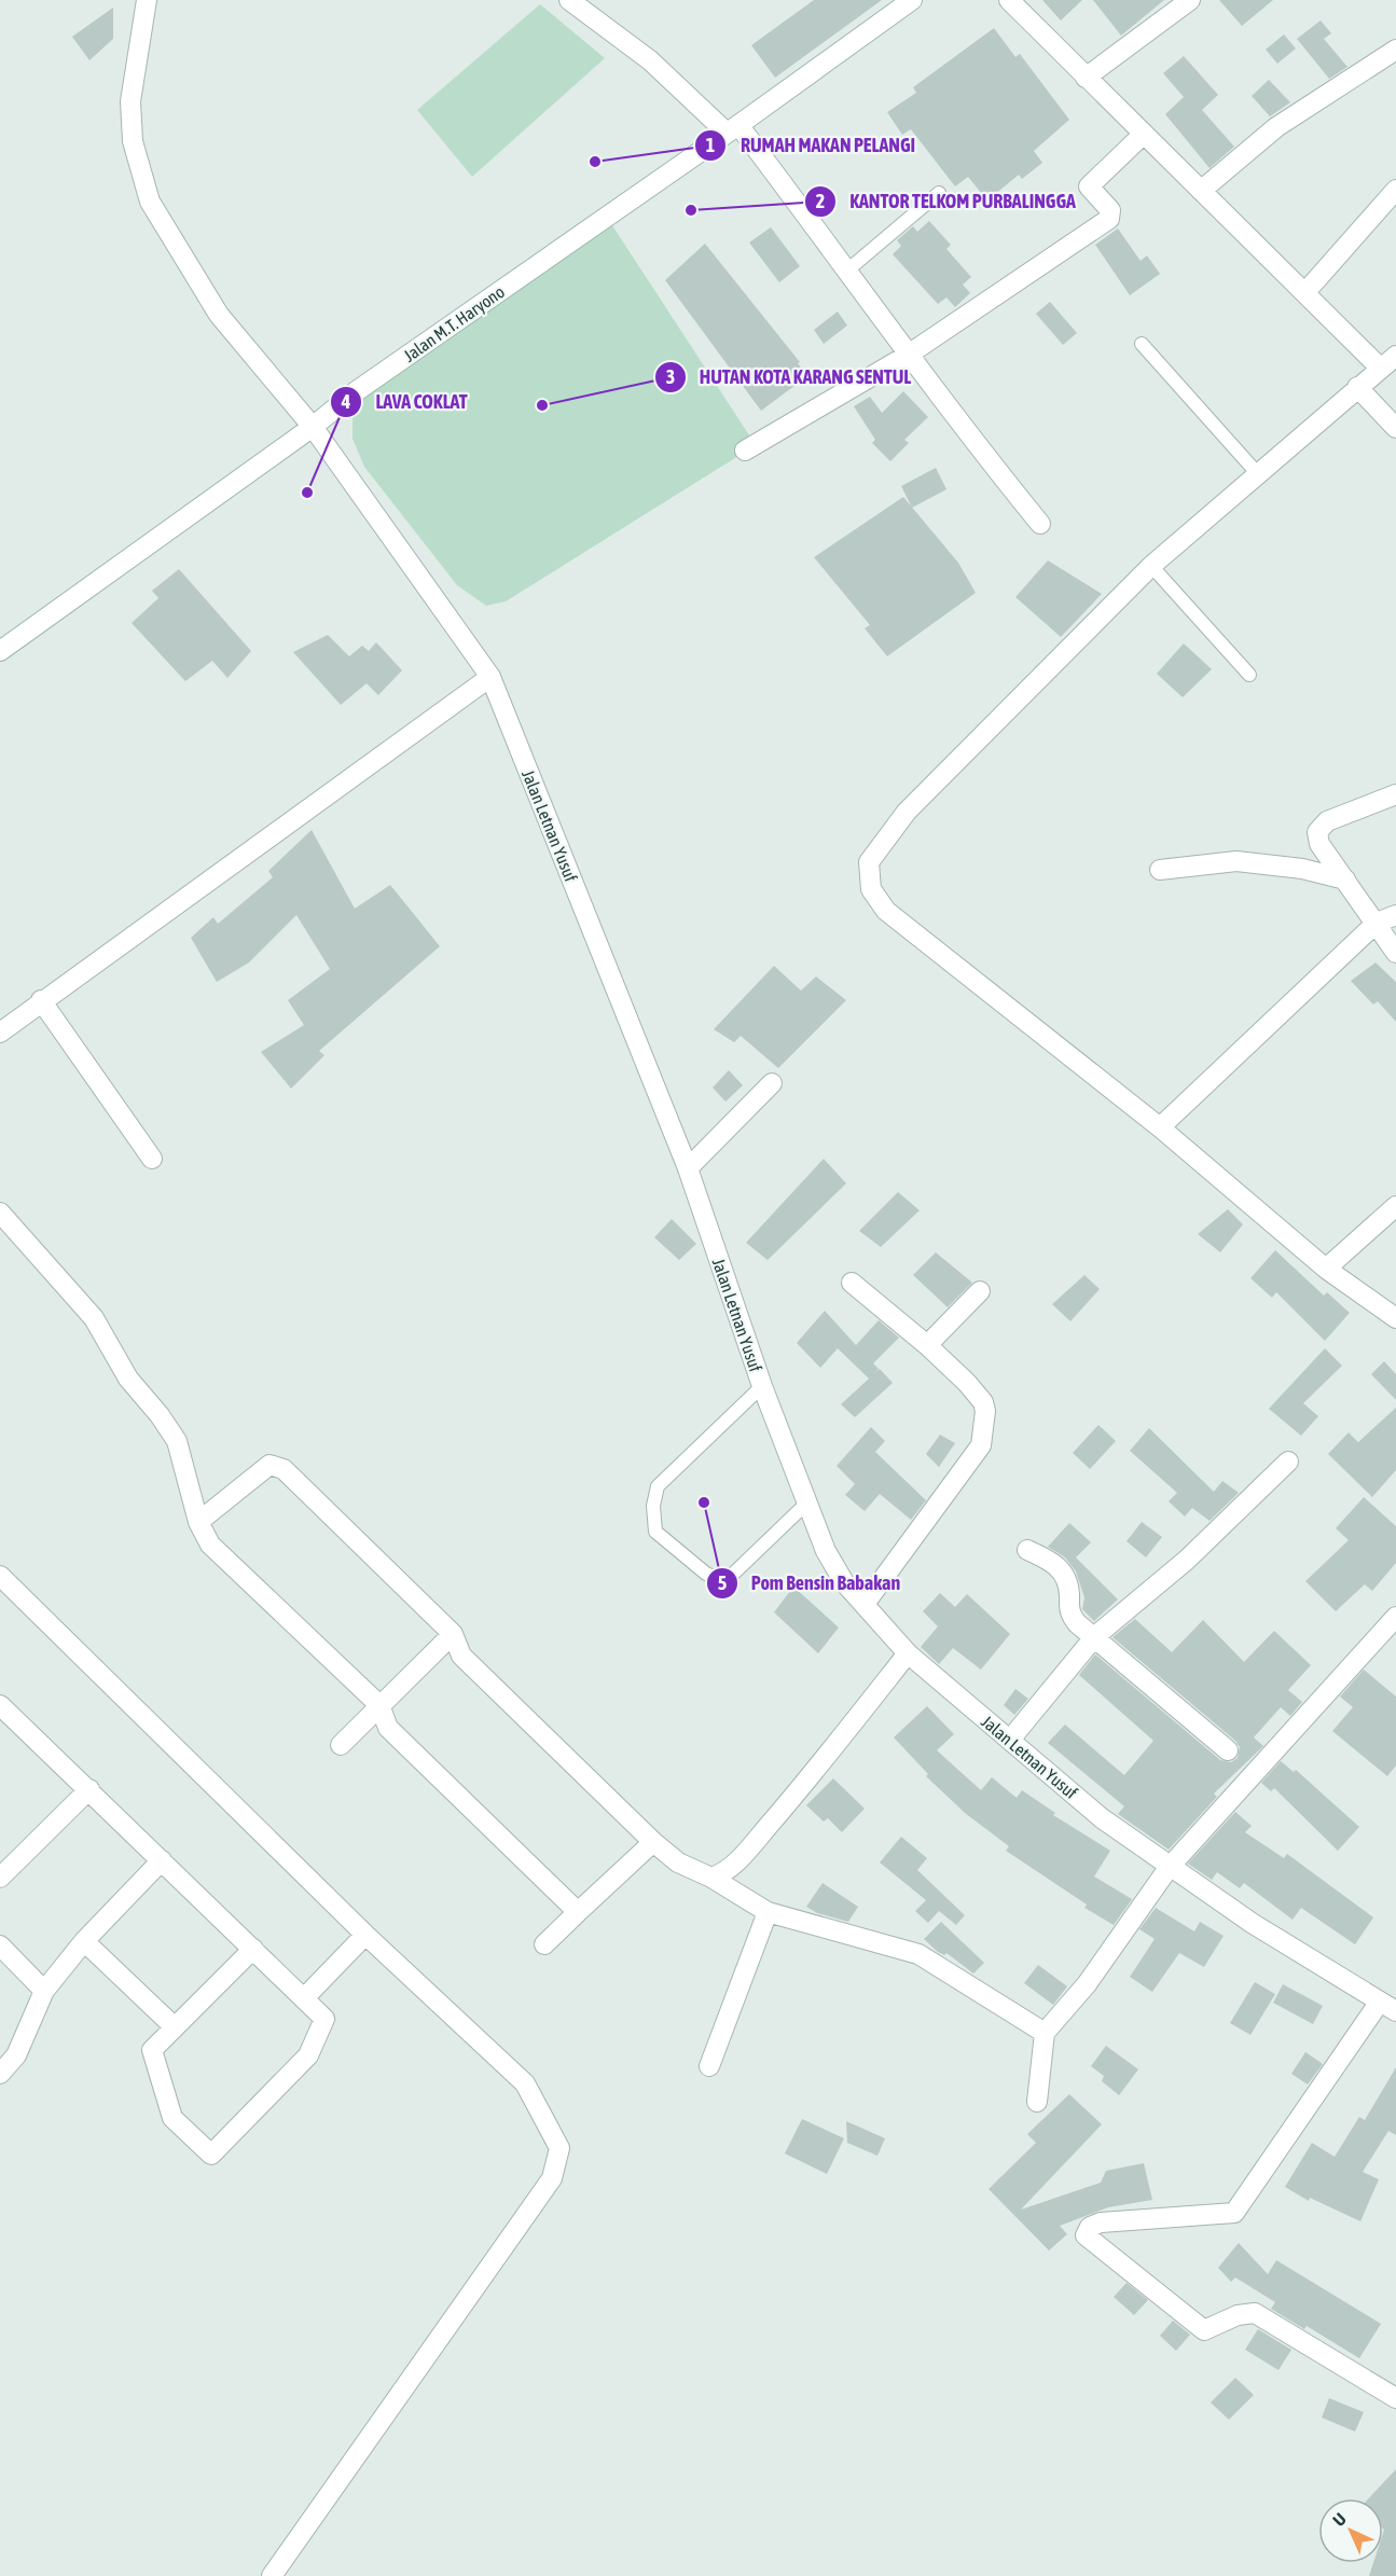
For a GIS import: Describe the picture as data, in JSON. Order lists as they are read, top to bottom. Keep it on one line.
{"streets":{"street":["Jalan M.T. Haryono","Jalan Letnan Yusuf"]},"crossings":[["Jalan M.T. Haryono","Jalan Letnan Yusuf"]],"places":["RUMAH MAKAN PELANGI","KANTOR TELKOM PURBALINGGA","HUTAN KOTA KARANG SENTUL","LAVA COKLAT","Pom Bensin Babakan"],"north":"top left"}
